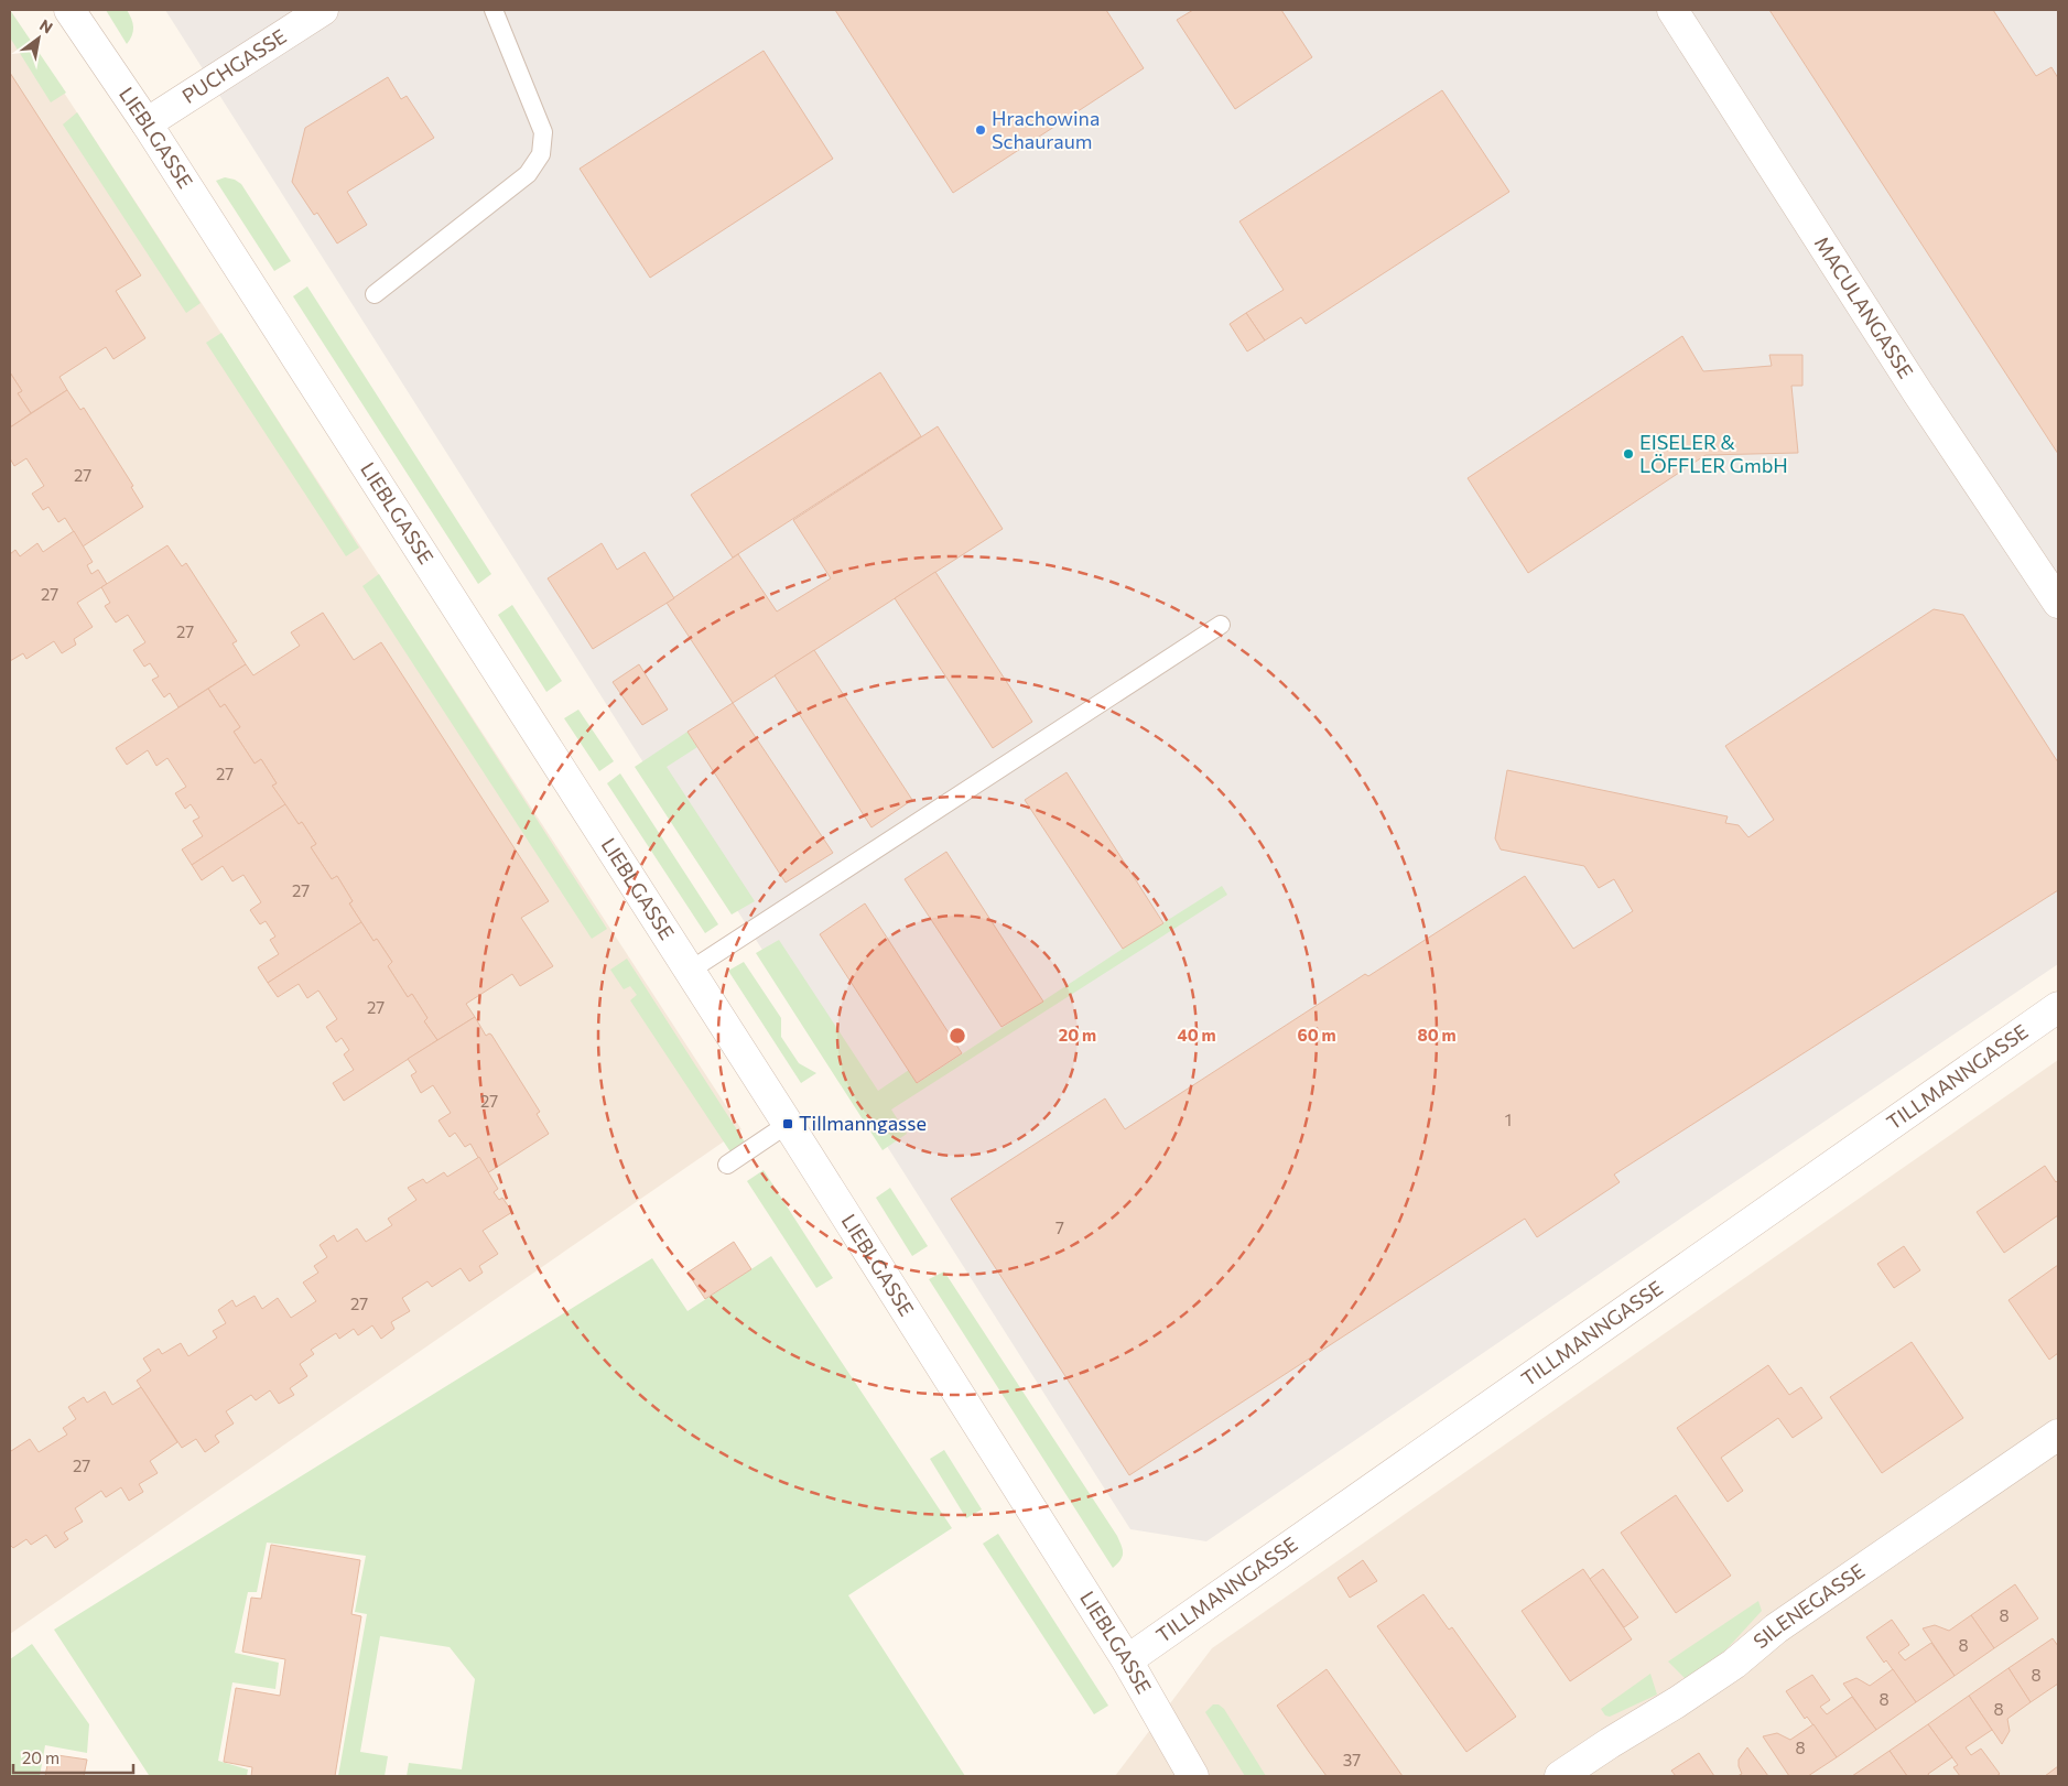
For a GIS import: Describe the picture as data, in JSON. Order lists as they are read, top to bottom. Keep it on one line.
{"streets":{"street":["PUCHGASSE","LIEBLGASSE","MACULANGASSE","TILLMANNGASSE","SILENEGASSE"]},"crossings":[["PUCHGASSE","LIEBLGASSE"],["LIEBLGASSE","TILLMANNGASSE"]],"places":{"other":["Hrachowina Schauraum","EISELER & LÖFFLER GmbH"],"transit":["Tillmanngasse"]},"house_numbers":["27","27","27","27","27","27","27","1","7","27","27","8","8","8","8","8","8","37"],"scale_bar":"20 m","north":"top right","rings":["20 m","40 m","60 m","80 m"]}
